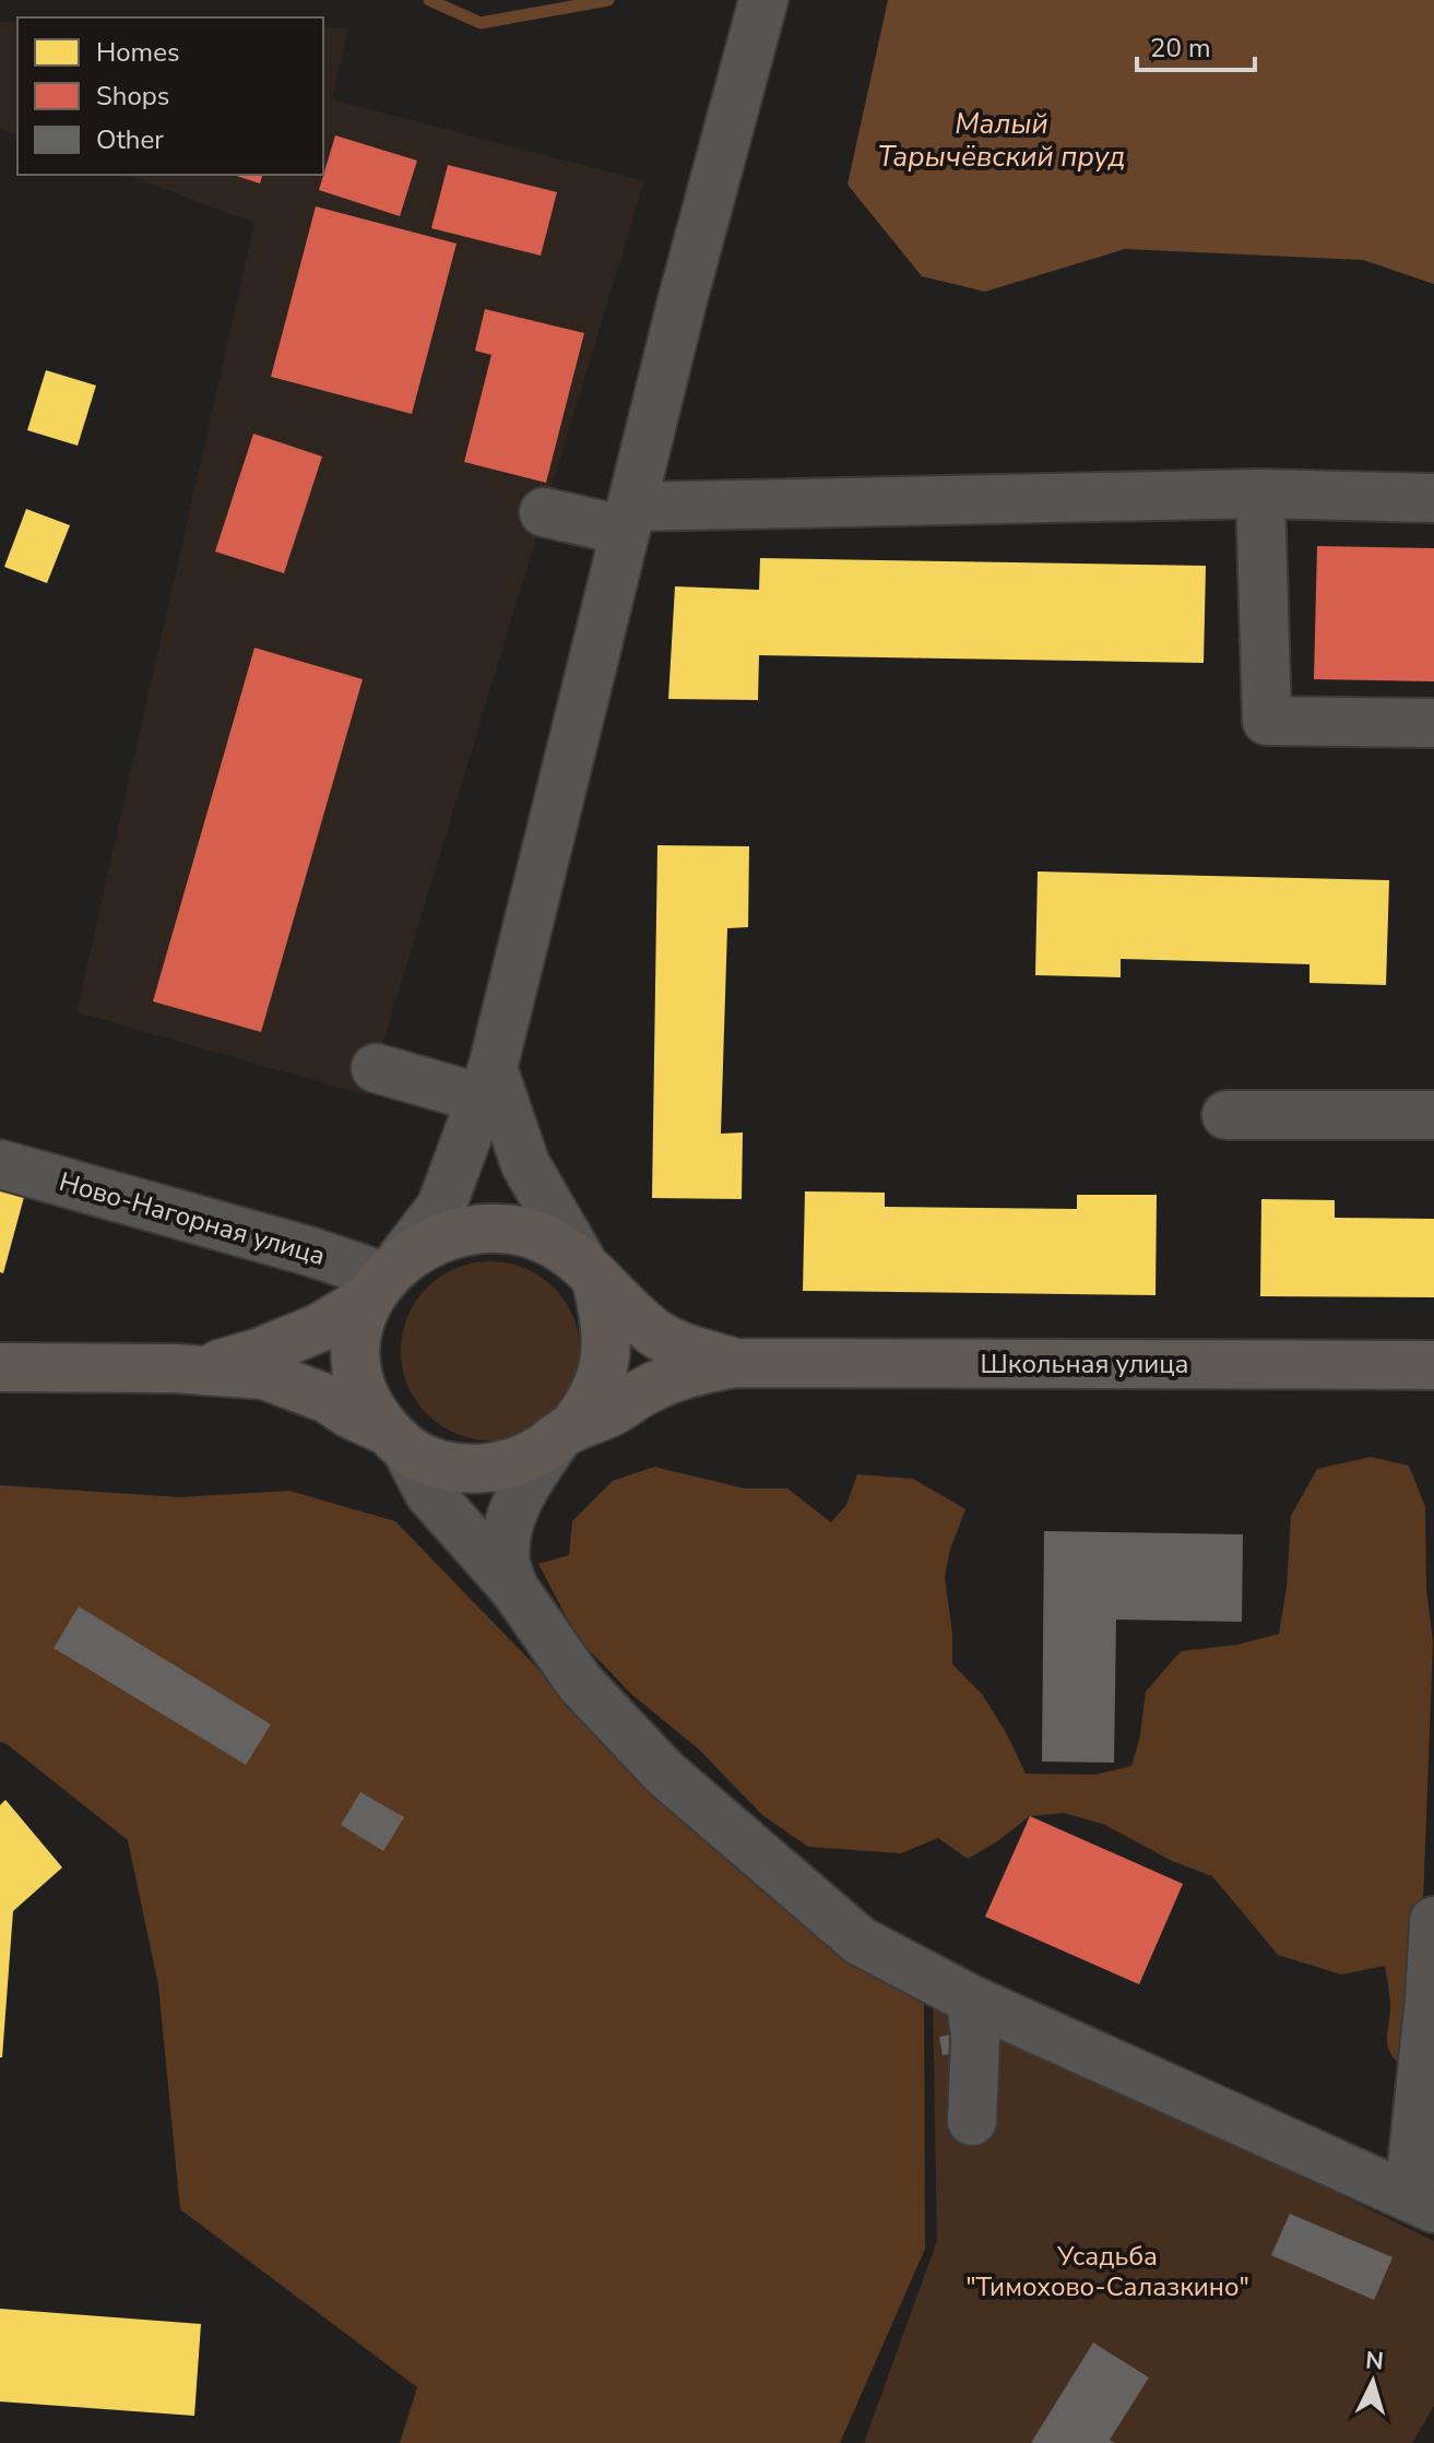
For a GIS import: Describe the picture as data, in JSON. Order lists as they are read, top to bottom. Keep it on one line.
{"streets":{"main road":["Школьная улица"],"street":["Ново-Нагорная улица"]},"water":["Малый Тарычёвский пруд"],"parks":["Усадьба \"Тимохово-Салазкино\""],"legend":["Homes","Shops","Other"],"scale_bar":"20 m","north":"top"}
